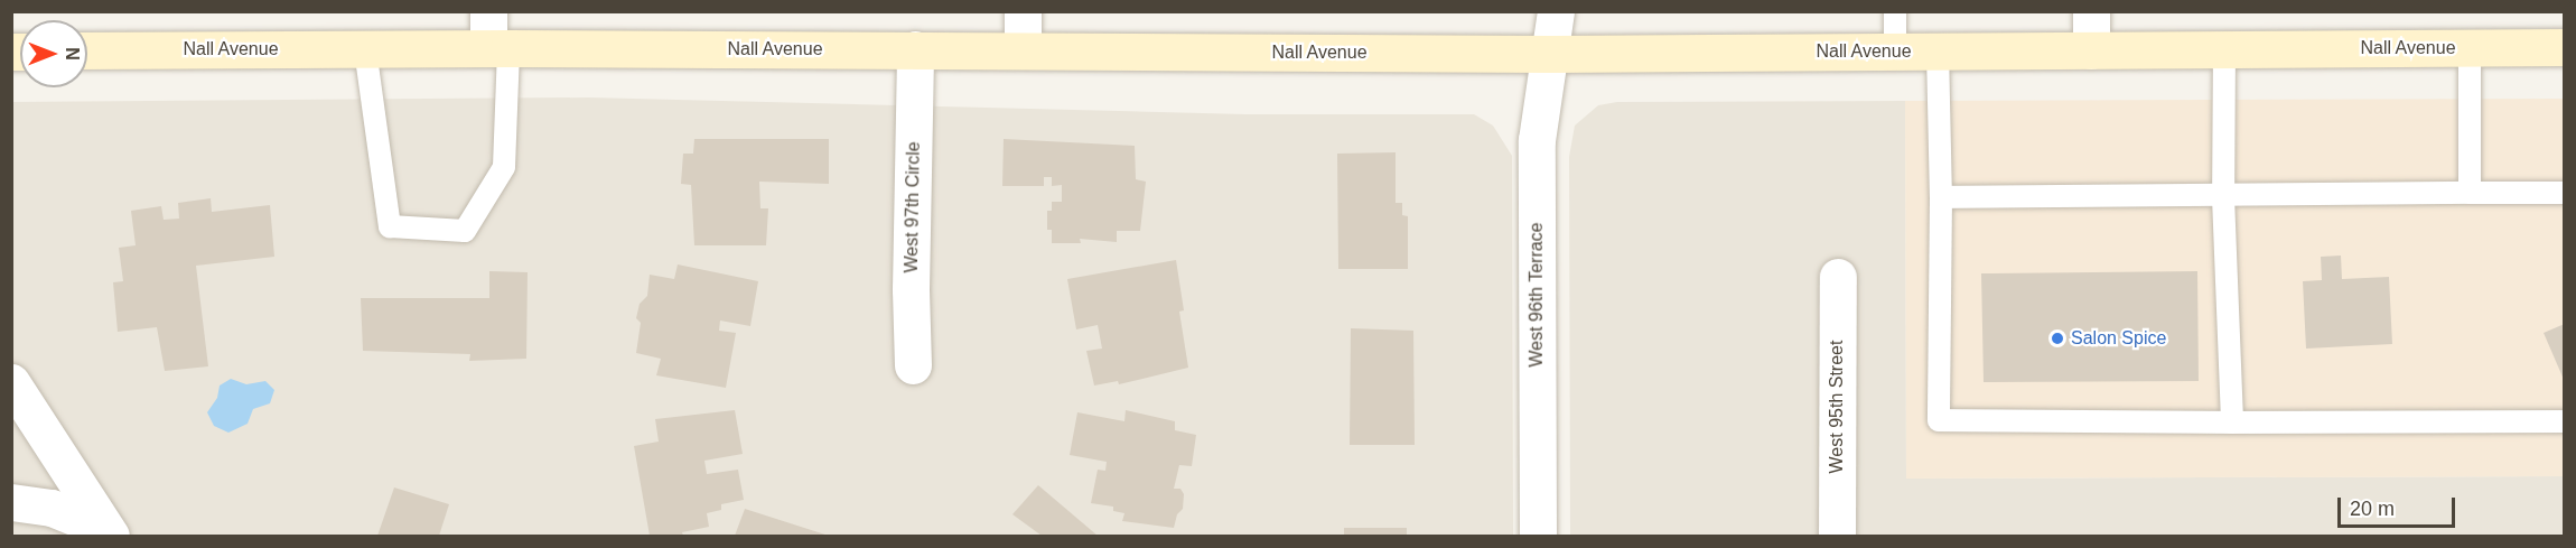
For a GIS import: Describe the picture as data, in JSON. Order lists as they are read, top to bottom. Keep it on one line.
{"streets":{"main road":["Nall Avenue"],"street":["West 97th Circle","West 96th Terrace","West 95th Street"]},"crossings":[["Nall Avenue","West 97th Circle"],["Nall Avenue","West 96th Terrace"]],"places":["Salon Spice"],"scale_bar":"20 m","north":"right"}
